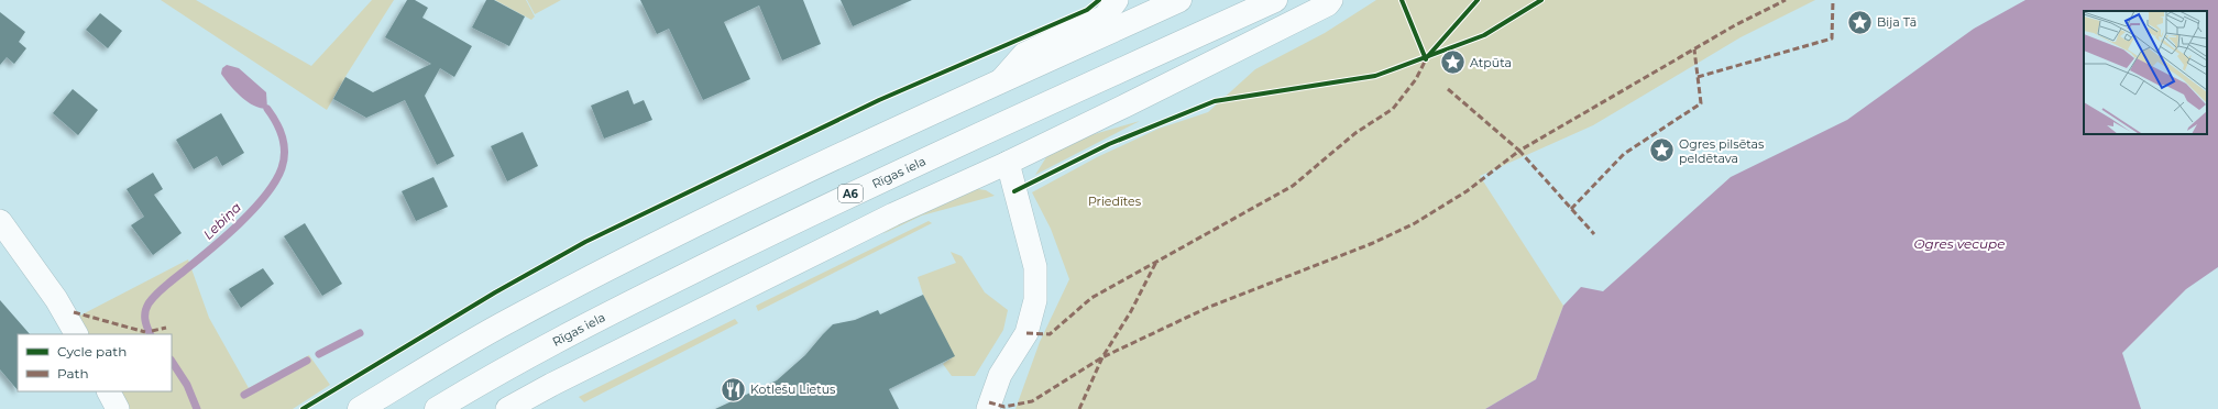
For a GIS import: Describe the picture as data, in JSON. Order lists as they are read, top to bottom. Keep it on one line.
{"streets":{"highway":["Rīgas iela","A6"]},"water":["Lebiņa","Ogres vecupe"],"parks":["Priedītes"],"places":{"place":["Bija Tā","Atpūta","Ogres pilsētas peldētava"],"restaurant":["Kotlešu Lietus"]},"legend":["Cycle path","Path"]}
